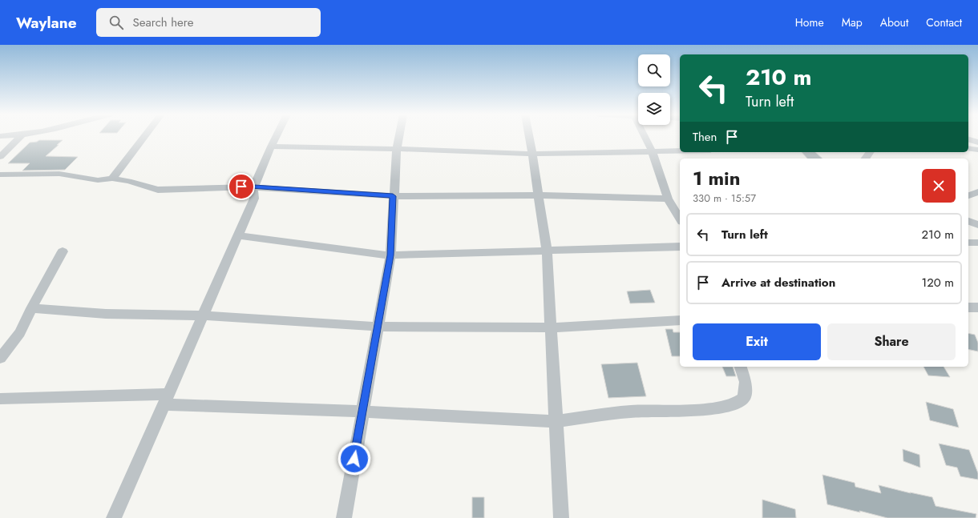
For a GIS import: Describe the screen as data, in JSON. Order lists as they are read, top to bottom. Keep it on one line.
{"page":{"header":"Waylane","search":"Search here","nav":["Home","Map","About","Contact"],"turn":["210 m","Turn left"],"then":"Then","heading":["1 min","330 m · 15:57"],"list":[{"name":"Turn left","value":"210 m"},{"name":"Arrive at destination","value":"120 m"}],"buttons":["Exit","Share"]}}
